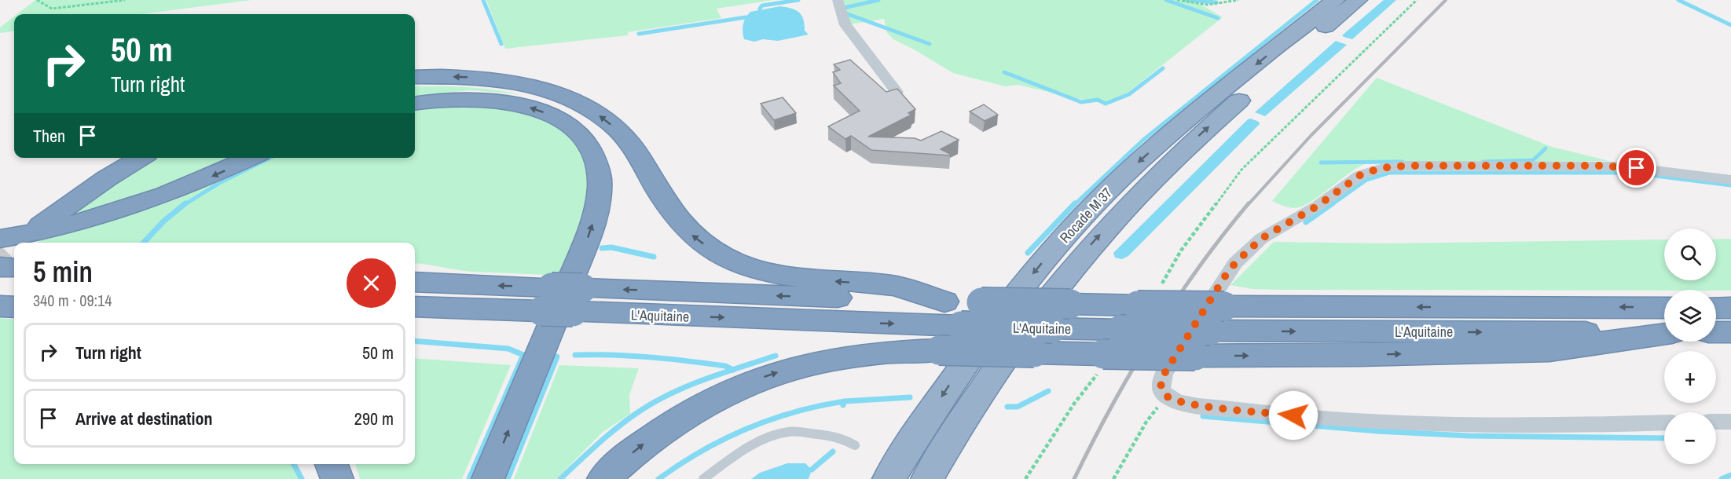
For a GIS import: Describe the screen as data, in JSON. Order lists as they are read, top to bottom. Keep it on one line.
{"streets":{"highway":["Rocade M 37","L'Aquitaine"]},"page":{"turn":["50 m","Turn right"],"then":"Then","map_buttons":["+","−"],"heading":["5 min","340 m · 09:14"],"list":[{"name":"Turn right","value":"50 m"},{"name":"Arrive at destination","value":"290 m"}]}}
